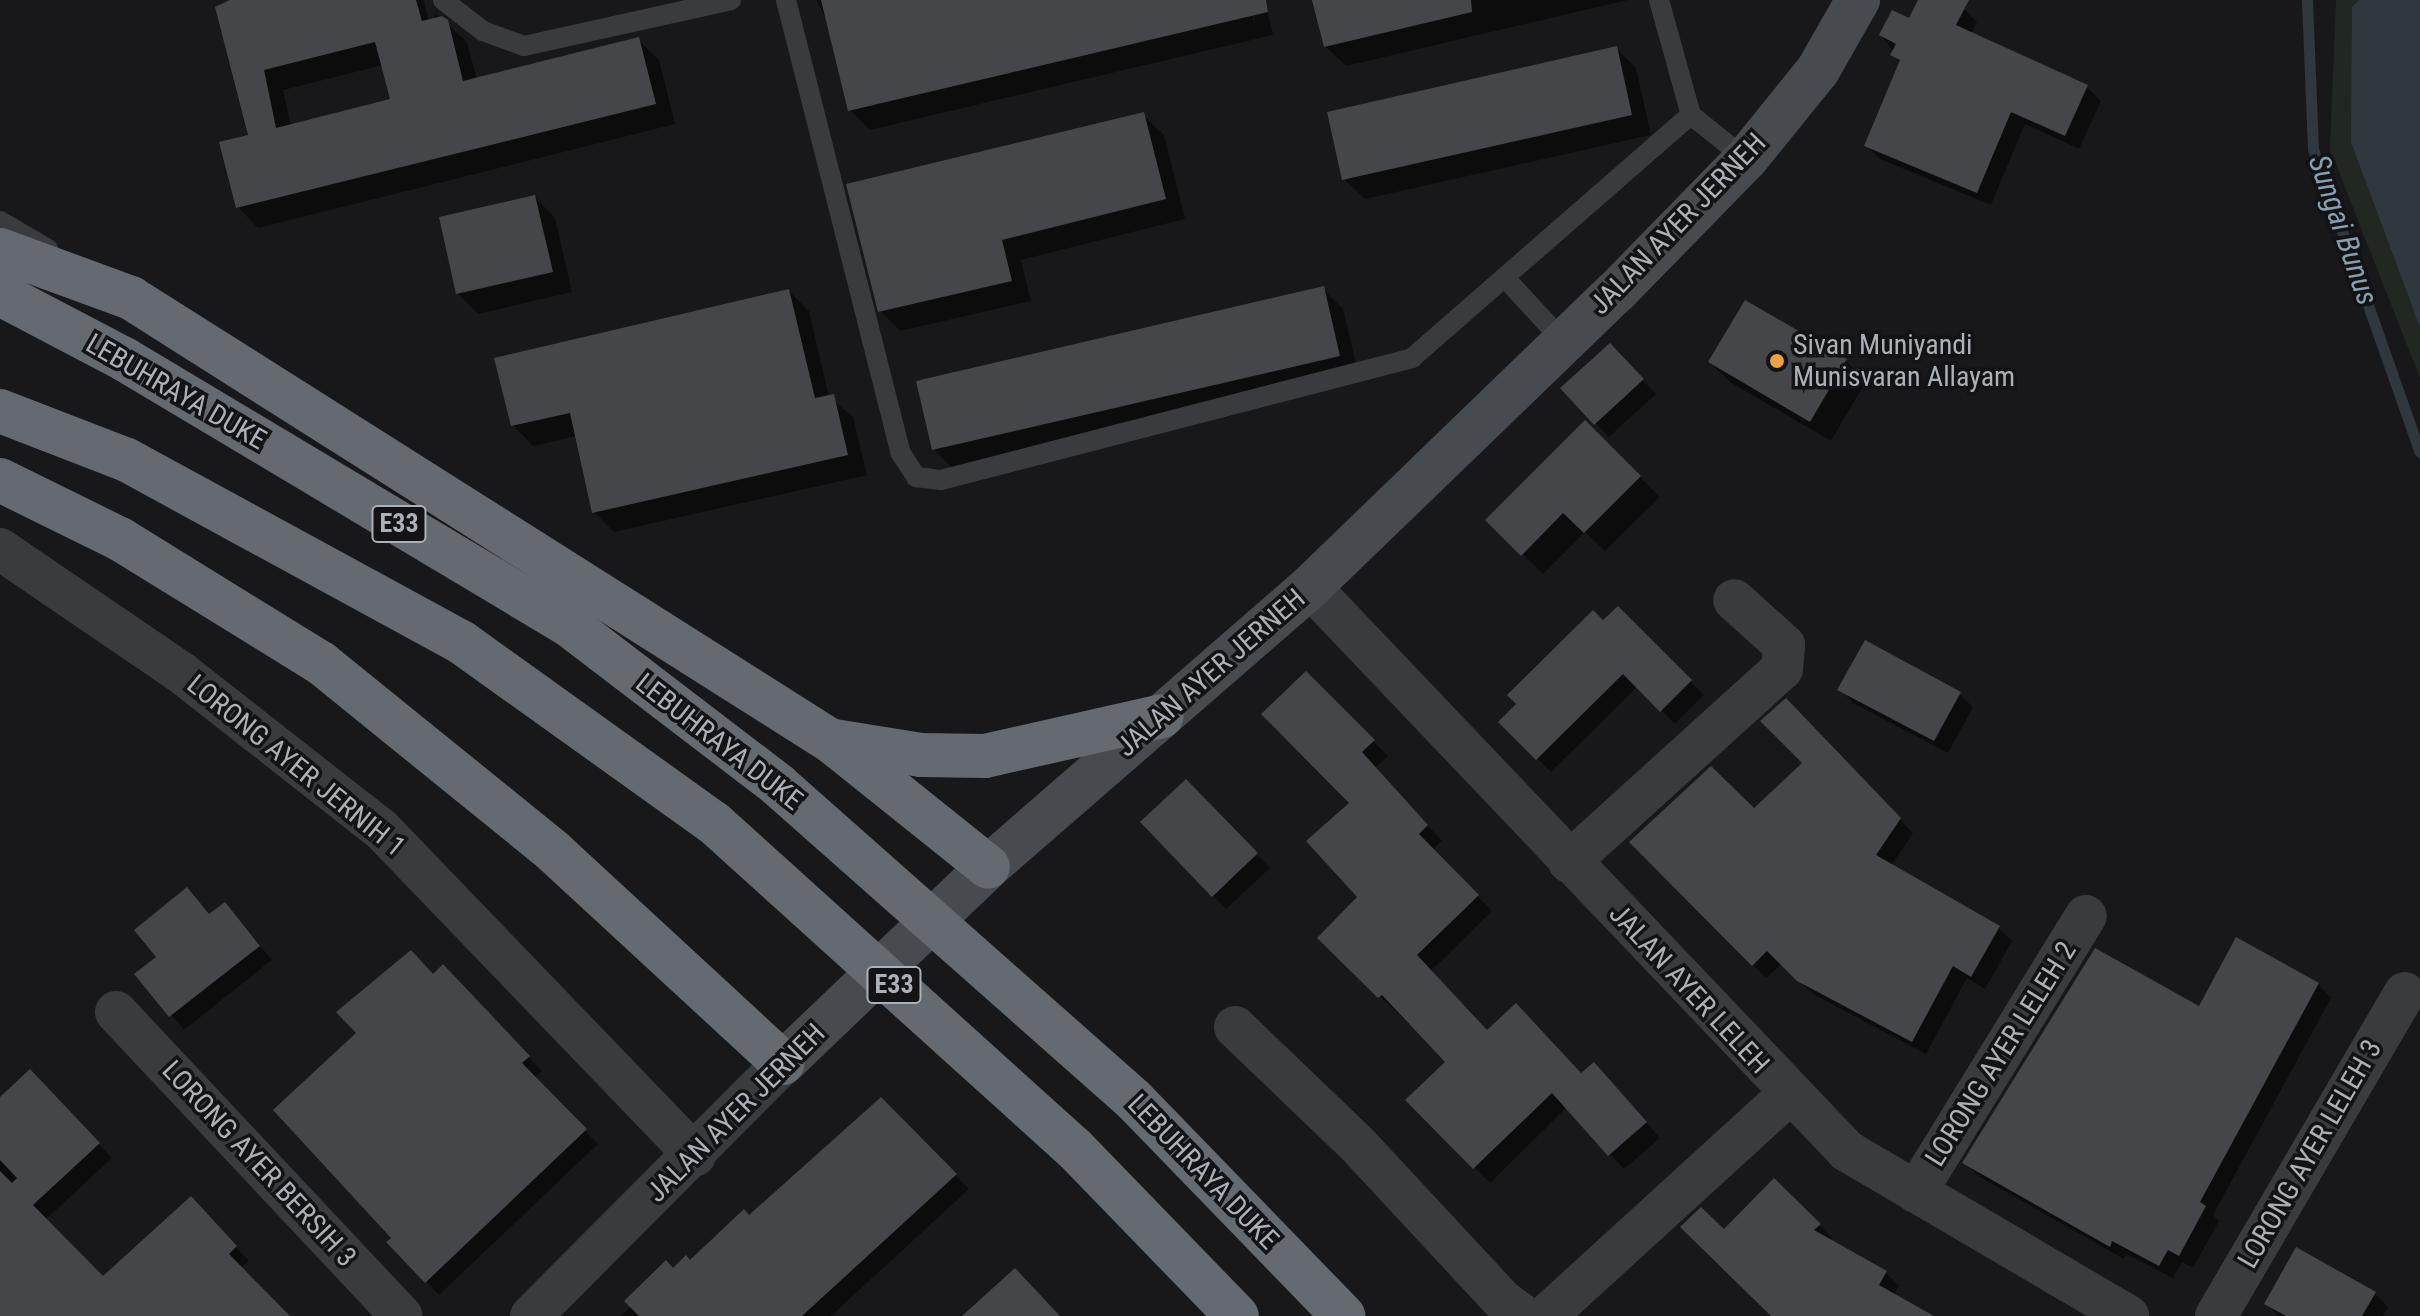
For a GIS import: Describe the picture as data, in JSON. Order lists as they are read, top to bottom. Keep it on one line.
{"streets":{"highway":["LEBUHRAYA DUKE","E33"],"main road":["JALAN AYER JERNEH"],"street":["LORONG AYER JERNIH 1","JALAN AYER LELEH","LORONG AYER LELEH 2","LORONG AYER LELEH 3","LORONG AYER BERSIH 3"]},"crossings":[["JALAN AYER JERNEH","LORONG AYER JERNIH 1"],["JALAN AYER JERNEH","JALAN AYER LELEH"],["JALAN AYER LELEH","LORONG AYER LELEH 2"]],"water":["Sungai Bunus"],"places":["Sivan Muniyandi Munisvaran Allayam"]}
